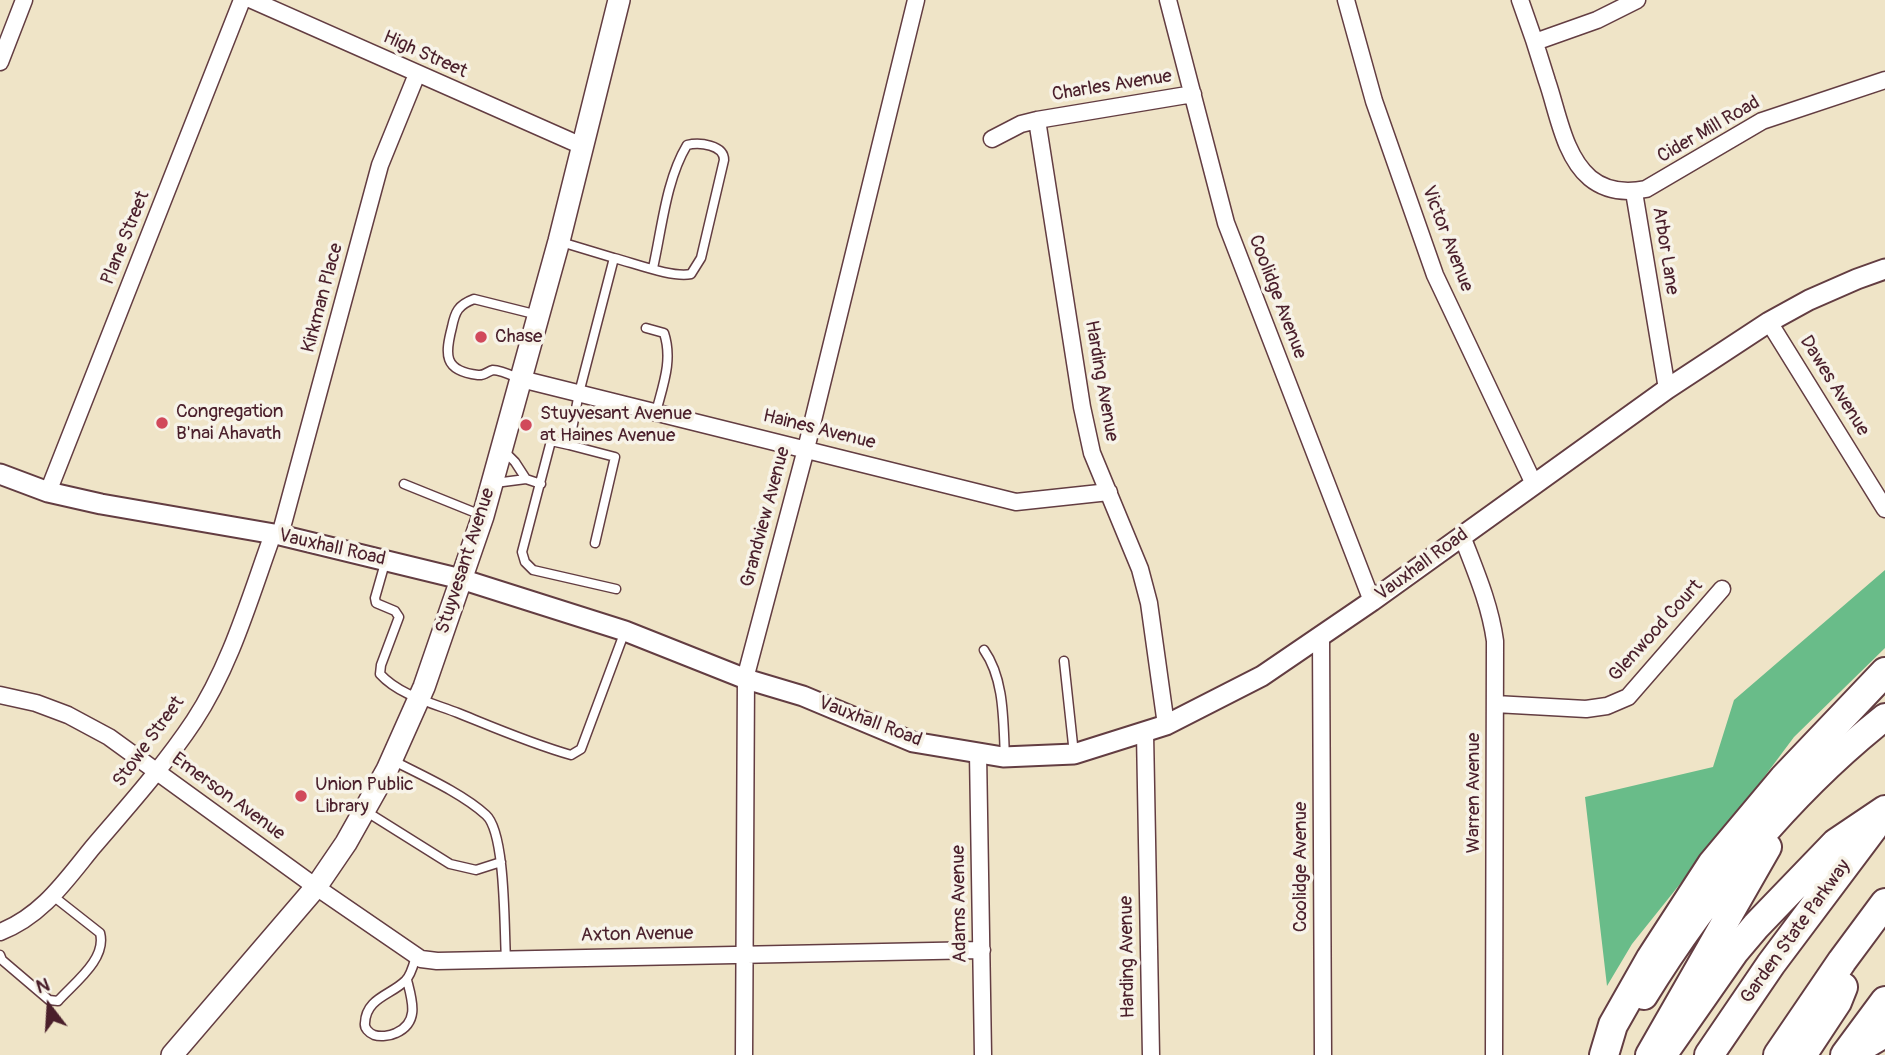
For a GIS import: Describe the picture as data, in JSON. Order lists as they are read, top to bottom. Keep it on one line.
{"streets":{"highway":["Garden State Parkway"],"main road":["Stuyvesant Avenue"],"street":["High Street","Charles Avenue","Cider Mill Road","Plane Street","Victor Avenue","Arbor Lane","Coolidge Avenue","Kirkman Place","Harding Avenue","Dawes Avenue","Haines Avenue","Grandview Avenue","Vauxhall Road","Glenwood Court","Stowe Street","Warren Avenue","Emerson Avenue","Adams Avenue","Axton Avenue"]},"crossings":[["High Street","Kirkman Place"],["High Street","Stuyvesant Avenue"],["Charles Avenue","Coolidge Avenue"],["Charles Avenue","Harding Avenue"],["Cider Mill Road","Arbor Lane"],["Plane Street","Vauxhall Road"],["Victor Avenue","Vauxhall Road"],["Arbor Lane","Vauxhall Road"],["Coolidge Avenue","Vauxhall Road"],["Kirkman Place","Vauxhall Road"],["Kirkman Place","Stowe Street"],["Harding Avenue","Haines Avenue"],["Harding Avenue","Vauxhall Road"],["Dawes Avenue","Vauxhall Road"],["Haines Avenue","Grandview Avenue"],["Haines Avenue","Stuyvesant Avenue"],["Grandview Avenue","Vauxhall Road"],["Grandview Avenue","Axton Avenue"],["Vauxhall Road","Stuyvesant Avenue"],["Vauxhall Road","Stowe Street"],["Vauxhall Road","Warren Avenue"],["Vauxhall Road","Adams Avenue"],["Stuyvesant Avenue","Emerson Avenue"],["Stuyvesant Avenue","Axton Avenue"],["Glenwood Court","Warren Avenue"],["Stowe Street","Emerson Avenue"],["Emerson Avenue","Axton Avenue"],["Adams Avenue","Axton Avenue"]],"places":["Chase","Congregation B'nai Ahavath","Stuyvesant Avenue at Haines Avenue","Union Public Library"],"north":"top"}
